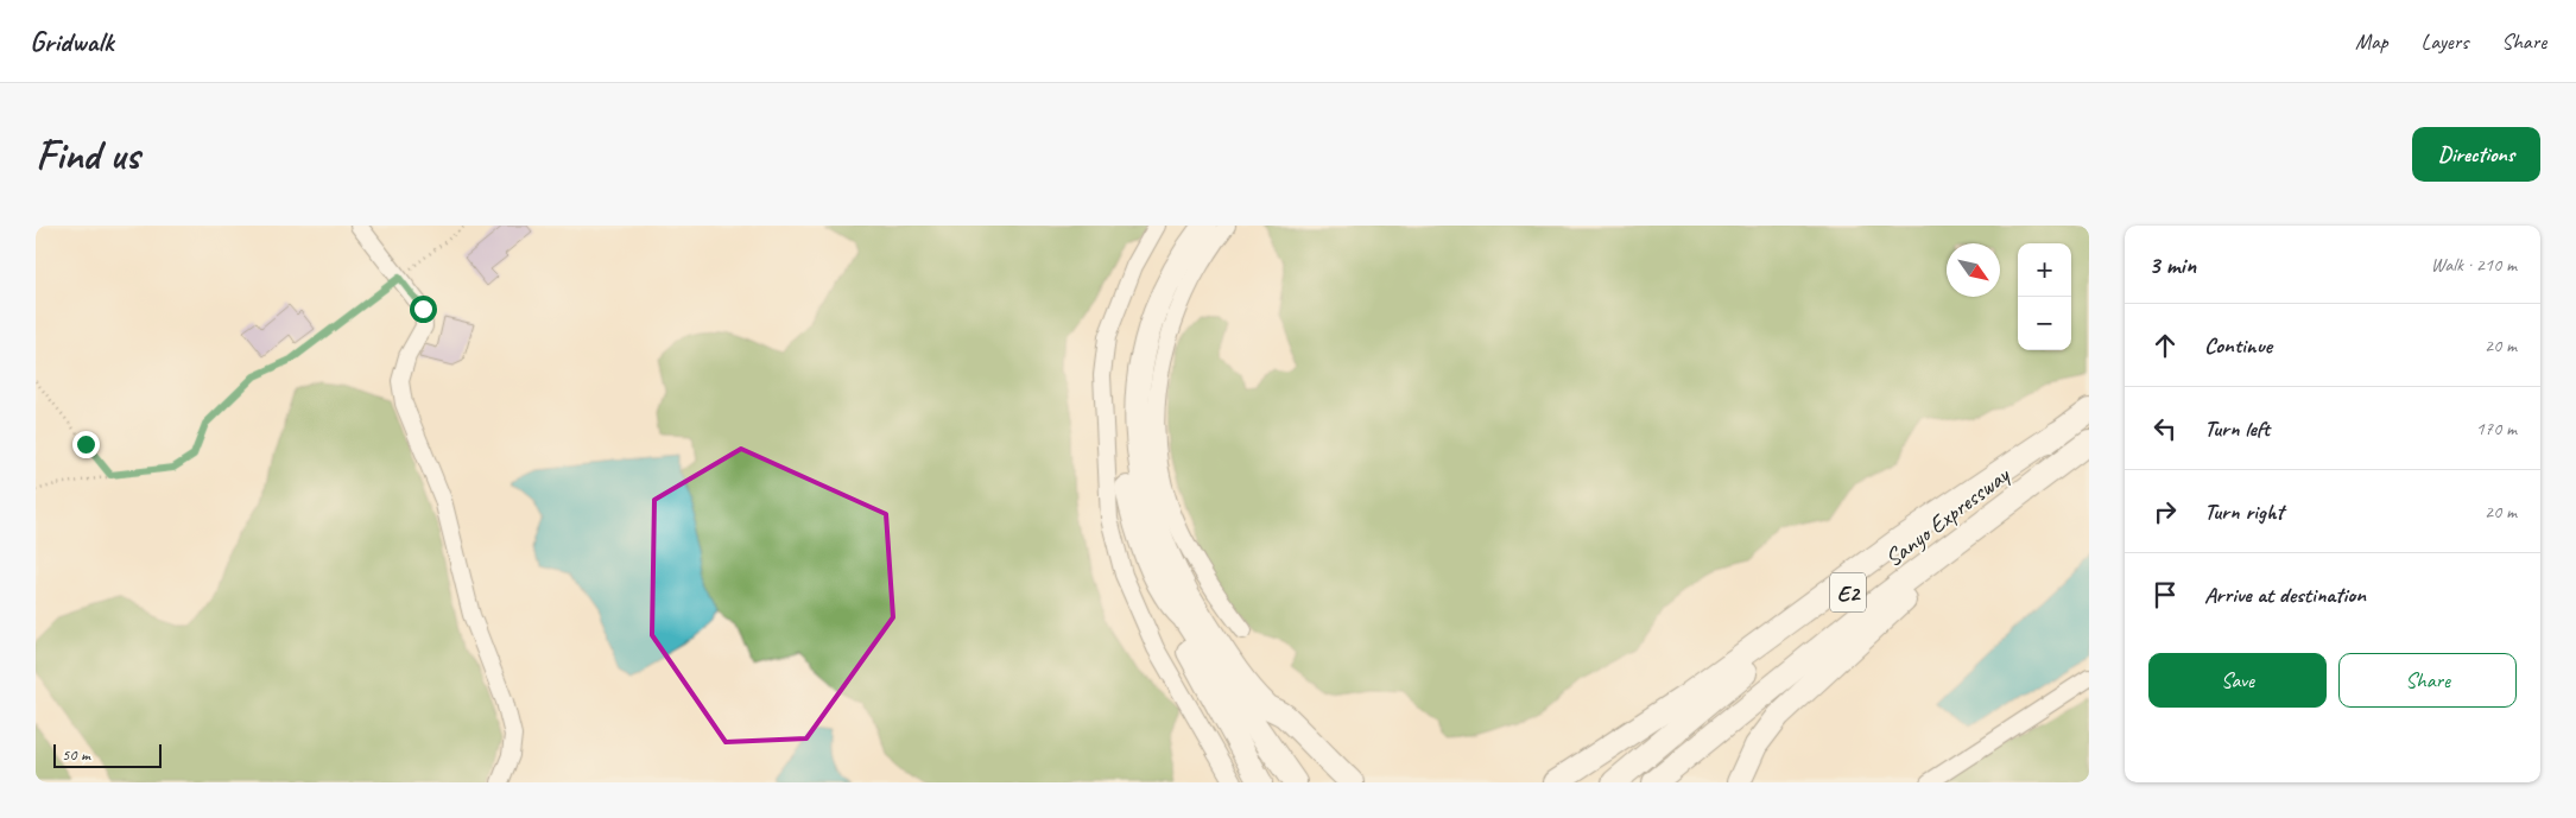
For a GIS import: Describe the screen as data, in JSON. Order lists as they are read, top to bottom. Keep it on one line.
{"streets":{"highway":["Sanyo Expressway","E2"]},"scale_bar":"50 m","north":"bottom right","page":{"header":"Gridwalk","nav":["Map","Layers","Share"],"buttons":["Directions",["Save","Share"]],"title":"Find us","heading":["3 min","Walk · 210 m"],"map_buttons":["+","−"],"list":[["Continue","20 m"],["Turn left","170 m"],["Turn right","20 m"],"Arrive at destination"],"scale":"50 m"}}
